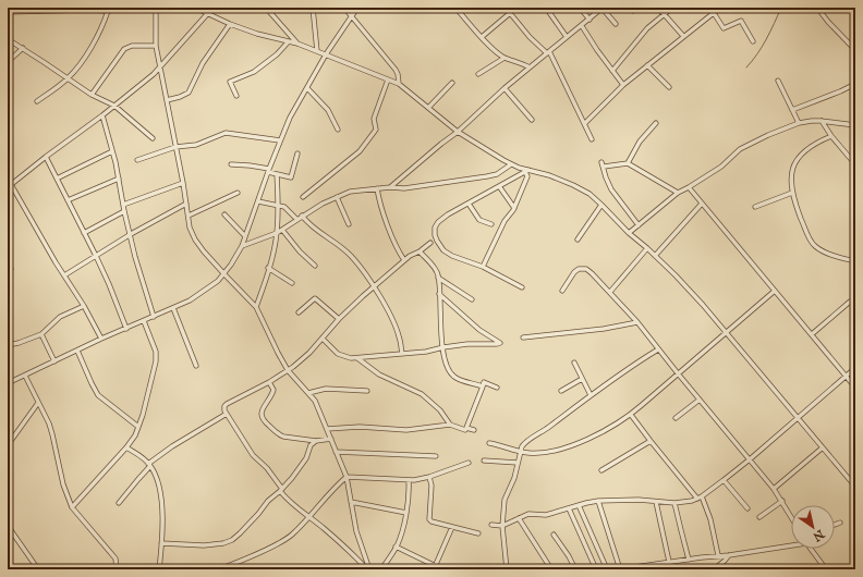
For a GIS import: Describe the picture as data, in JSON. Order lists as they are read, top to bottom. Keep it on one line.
{"north":"bottom right"}
